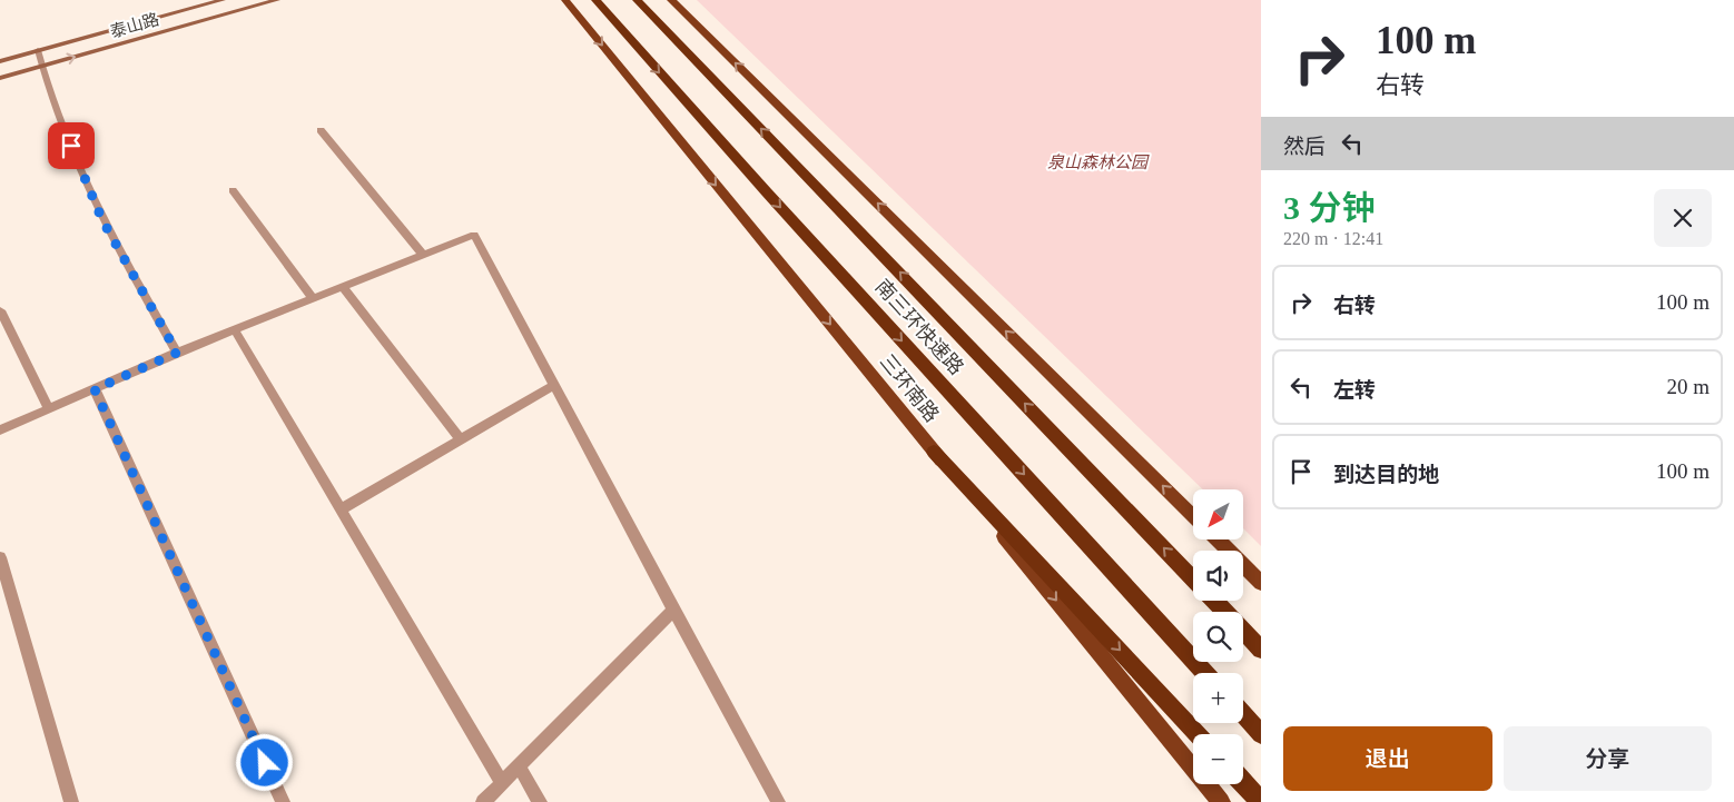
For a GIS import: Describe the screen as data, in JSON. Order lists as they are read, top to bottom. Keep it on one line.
{"streets":{"highway":["南三环快速路"],"main road":["泰山路","三环南路"]},"parks":["泉山森林公园"],"north":"bottom left","page":{"turn":["100 m","右转"],"then":"然后","heading":["3 分钟","220 m · 12:41"],"list":[{"name":"右转","value":"100 m"},{"name":"左转","value":"20 m"},{"name":"到达目的地","value":"100 m"}],"map_buttons":["+","−"],"buttons":["退出","分享"]}}
